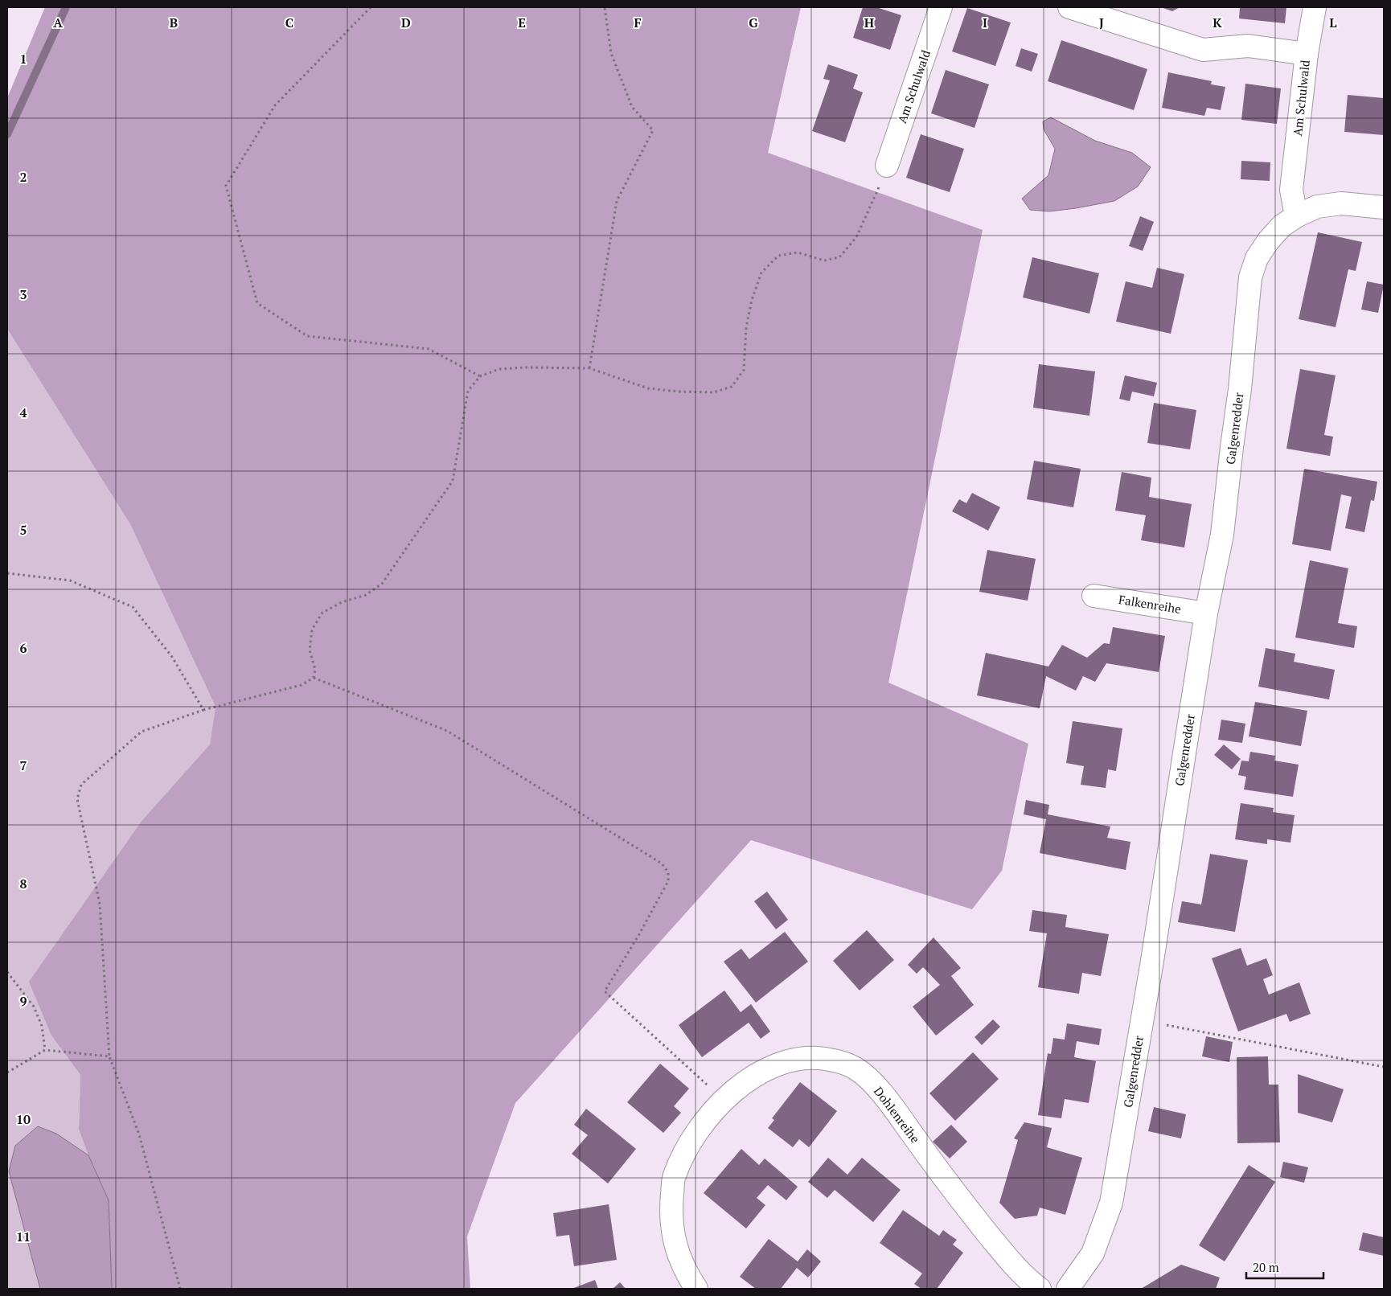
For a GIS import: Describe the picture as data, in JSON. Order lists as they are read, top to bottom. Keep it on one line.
{"streets":{"street":["Am Schulwald","Galgenredder","Falkenreihe","Dohlenreihe"]},"crossings":[["Am Schulwald","Galgenredder"],["Galgenredder","Falkenreihe"]],"scale_bar":"20 m","grid":{"columns":["A","B","C","D","E","F","G","H","I","J","K","L"],"rows":["1","2","3","4","5","6","7","8","9","10","11"]}}
